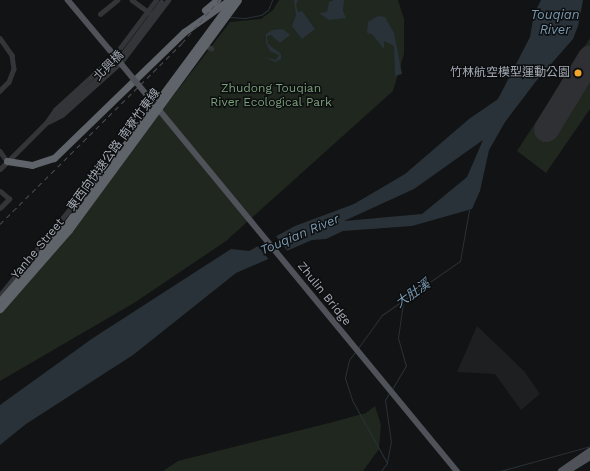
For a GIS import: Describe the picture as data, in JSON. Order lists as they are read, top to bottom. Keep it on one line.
{"streets":{"highway":["東西向快速公路 南寮竹東線"],"main road":["Zhulin Bridge"],"street":["北興橋","Yanhe Street"]},"crossings":[["北興橋","Zhulin Bridge"]],"water":["Touqian River","大肚溪"],"parks":["Zhudong Touqian River Ecological Park"],"places":["竹林航空模型運動公園"]}
